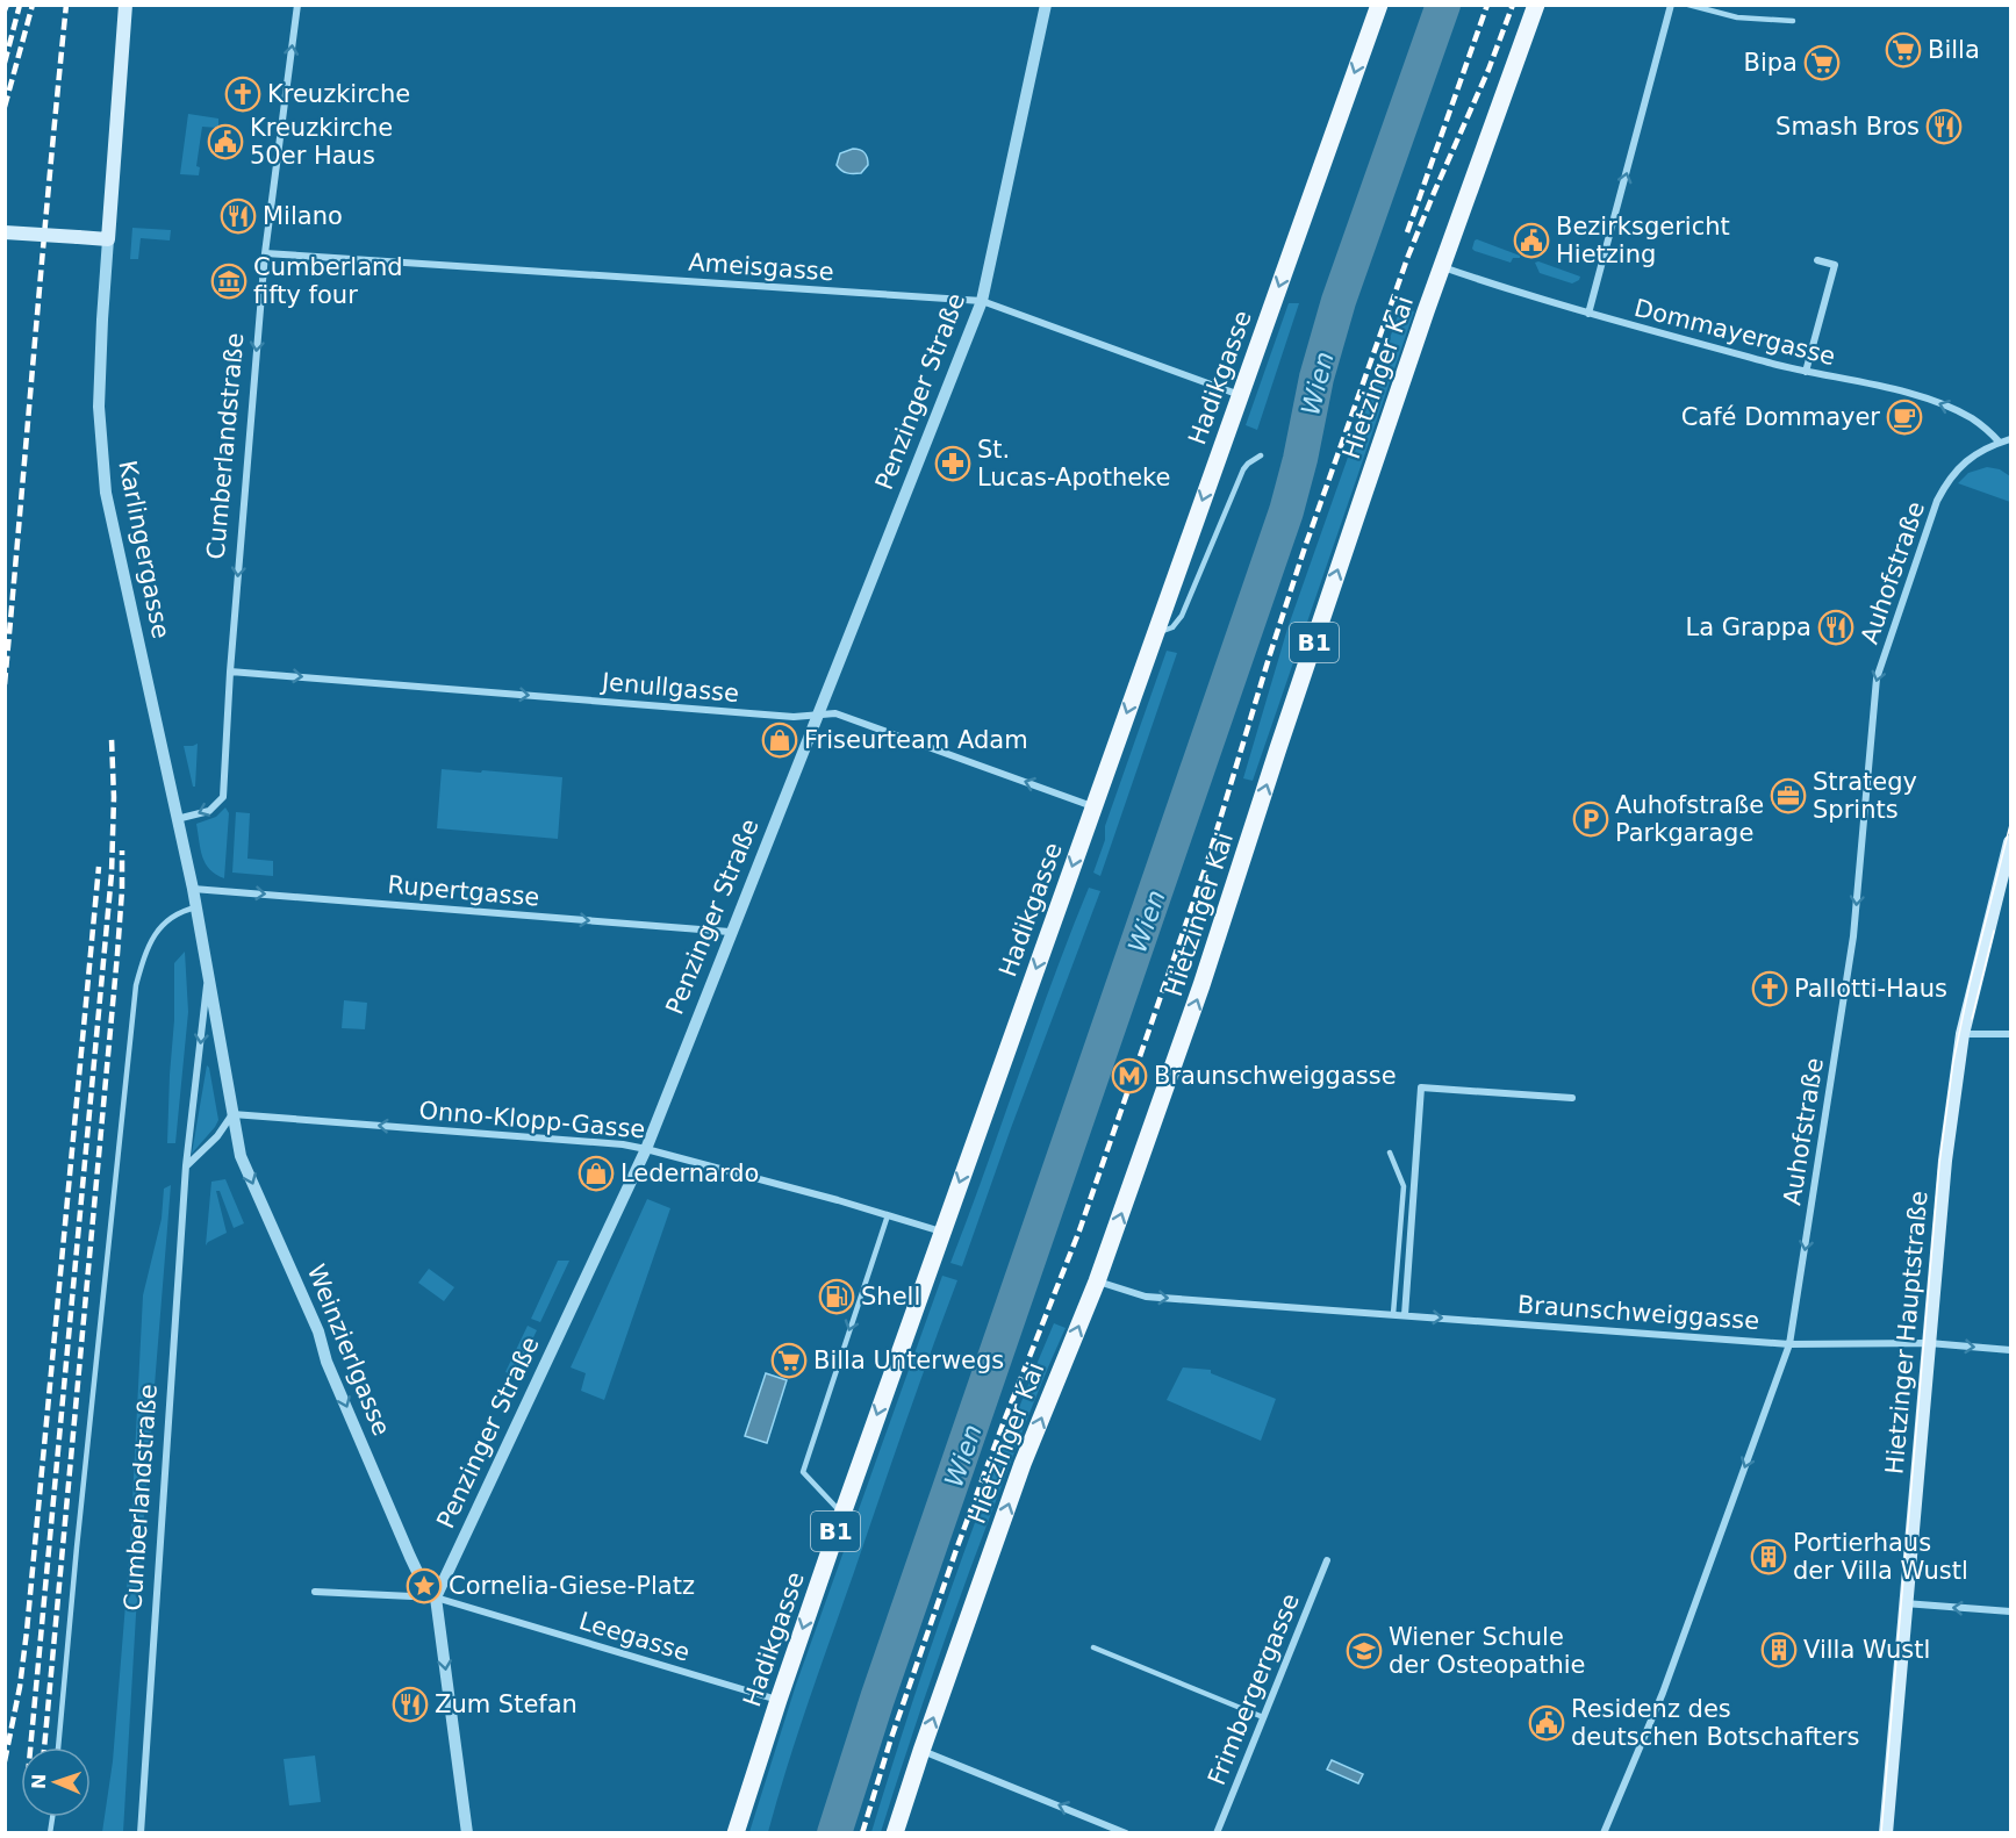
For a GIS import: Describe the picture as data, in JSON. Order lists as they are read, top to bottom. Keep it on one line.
{"streets":{"main road":["Hadikgasse","Hietzinger Kai","Karlingergasse","B1","Hietzinger Hauptstraße"],"street":["Ameisgasse","Dommayergasse","Penzinger Straße","Cumberlandstraße","Auhofstraße","Jenullgasse","Rupertgasse","Onno-Klopp-Gasse","Braunschweiggasse","Weinzierlgasse","Leegasse","Frimbergergasse"]},"crossings":[["Ameisgasse","Hadikgasse"],["Ameisgasse","Penzinger Straße"],["Ameisgasse","Cumberlandstraße"],["Dommayergasse","Hietzinger Kai"],["Dommayergasse","Auhofstraße"],["Hadikgasse","Jenullgasse"],["Hadikgasse","Onno-Klopp-Gasse"],["Hadikgasse","Leegasse"],["Hietzinger Kai","Braunschweiggasse"],["Penzinger Straße","Jenullgasse"],["Penzinger Straße","Rupertgasse"],["Penzinger Straße","Onno-Klopp-Gasse"],["Penzinger Straße","Weinzierlgasse"],["Penzinger Straße","Leegasse"],["Cumberlandstraße","Karlingergasse"],["Cumberlandstraße","Jenullgasse"],["Cumberlandstraße","Rupertgasse"],["Cumberlandstraße","Onno-Klopp-Gasse"],["Cumberlandstraße","Weinzierlgasse"],["Karlingergasse","Rupertgasse"],["Auhofstraße","Braunschweiggasse"],["Onno-Klopp-Gasse","Weinzierlgasse"],["Braunschweiggasse","Hietzinger Hauptstraße"],["Weinzierlgasse","Leegasse"]],"one_way":["Dommayergasse","Hadikgasse","Hietzinger Kai","Auhofstraße","Rupertgasse","Onno-Klopp-Gasse","Braunschweiggasse","Weinzierlgasse"],"water":["Wien"],"places":{"supermarket":["Billa","Bipa","Billa Unterwegs"],"church":["Kreuzkirche","Pallotti-Haus"],"restaurant":["Smash Bros","Milano","La Grappa","Zum Stefan"],"public building":["Kreuzkirche 50er Haus","Bezirksgericht Hietzing","Residenz des deutschen Botschafters"],"museum":["Cumberland fifty four"],"cafe":["Café Dommayer"],"pharmacy":["St. Lucas-Apotheke"],"shop":["Friseurteam Adam","Ledernardo"],"office":["Strategy Sprints"],"parking":["Auhofstraße Parkgarage"],"metro station":["Braunschweiggasse"],"fuel station":["Shell"],"building":["Portierhaus der Villa Wustl","Villa Wustl"],"place":["Cornelia-Giese-Platz"],"school or university":["Wiener Schule der Osteopathie"]},"north":"left"}
